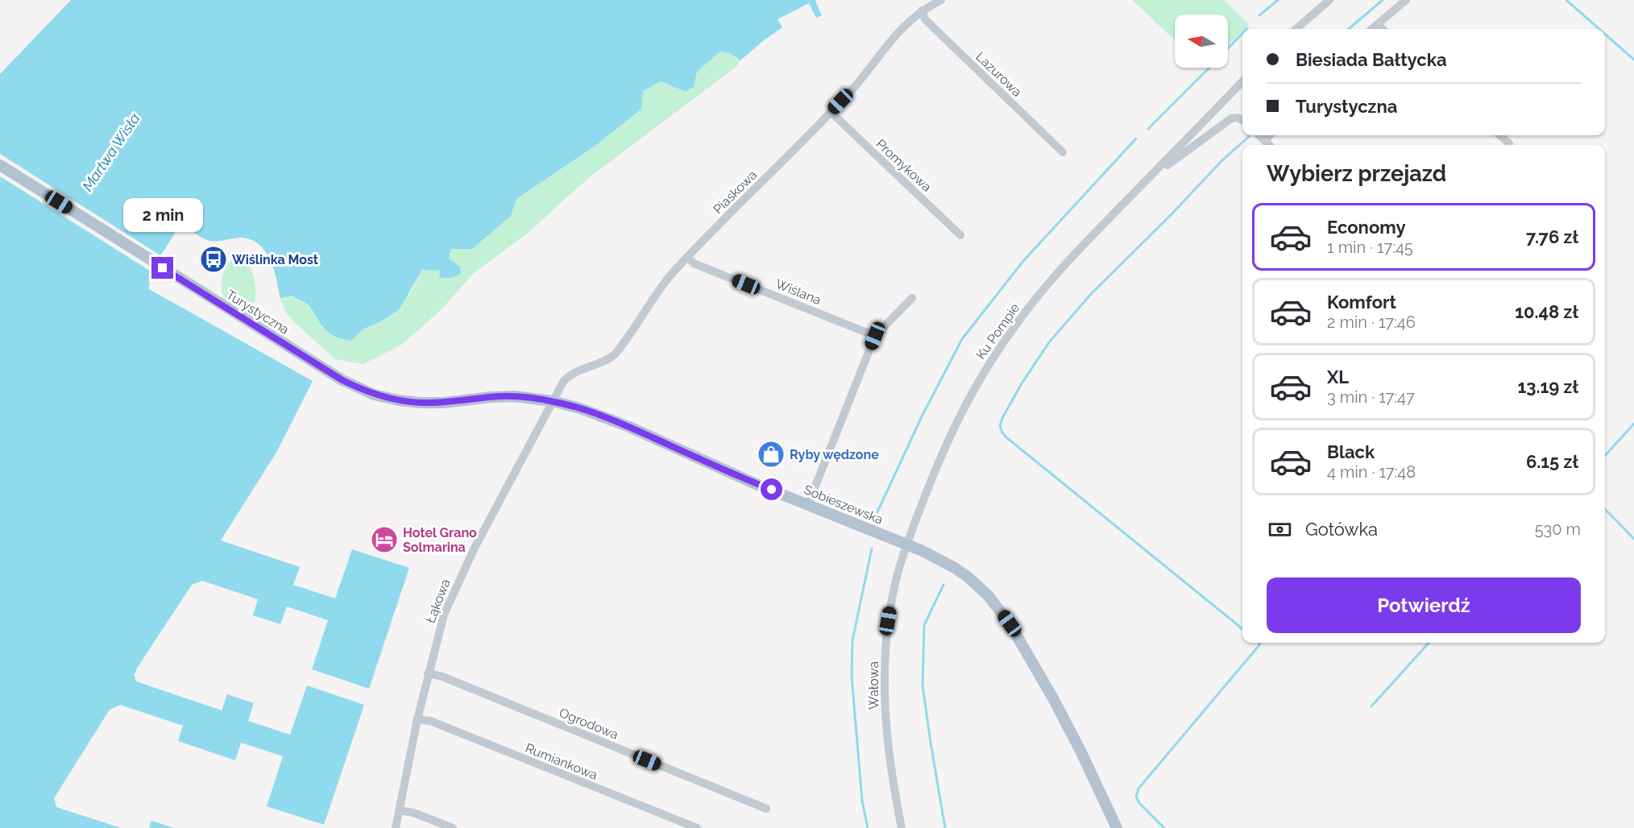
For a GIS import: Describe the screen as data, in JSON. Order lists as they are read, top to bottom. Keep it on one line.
{"streets":{"main road":["Turystyczna","Sobieszewska"],"street":["Lazurowa","Promykowa","Piaskowa","Wiślana","Ku Pompie","Łąkowa","Wałowa","Ogrodowa","Rumiankowa"]},"crossings":[["Lazurowa","Piaskowa"],["Promykowa","Piaskowa"],["Piaskowa","Wiślana"],["Piaskowa","Sobieszewska"],["Piaskowa","Łąkowa"],["Turystyczna","Sobieszewska"],["Ku Pompie","Sobieszewska"],["Ku Pompie","Wałowa"],["Sobieszewska","Łąkowa"],["Sobieszewska","Wałowa"],["Łąkowa","Ogrodowa"],["Łąkowa","Rumiankowa"]],"water":["Martwa Wisła"],"places":{"bus stop":["Wiślinka Most"],"shop":["Ryby wędzone"],"hotel":["Hotel Grano Solmarina"]},"north":"left","page":{"banner":["Biesiada Bałtycka","Turystyczna"],"heading":"Wybierz przejazd","bubble":"2 min","list":[{"name":"Economy","note":"1 min · 17:45","value":"7.76 zł"},{"name":"Komfort","note":"2 min · 17:46","value":"10.48 zł"},{"name":"XL","note":"3 min · 17:47","value":"13.19 zł"},{"name":"Black","note":"4 min · 17:48","value":"6.15 zł"}],"pay":["Gotówka","530 m"],"buttons":"Potwierdź"}}
